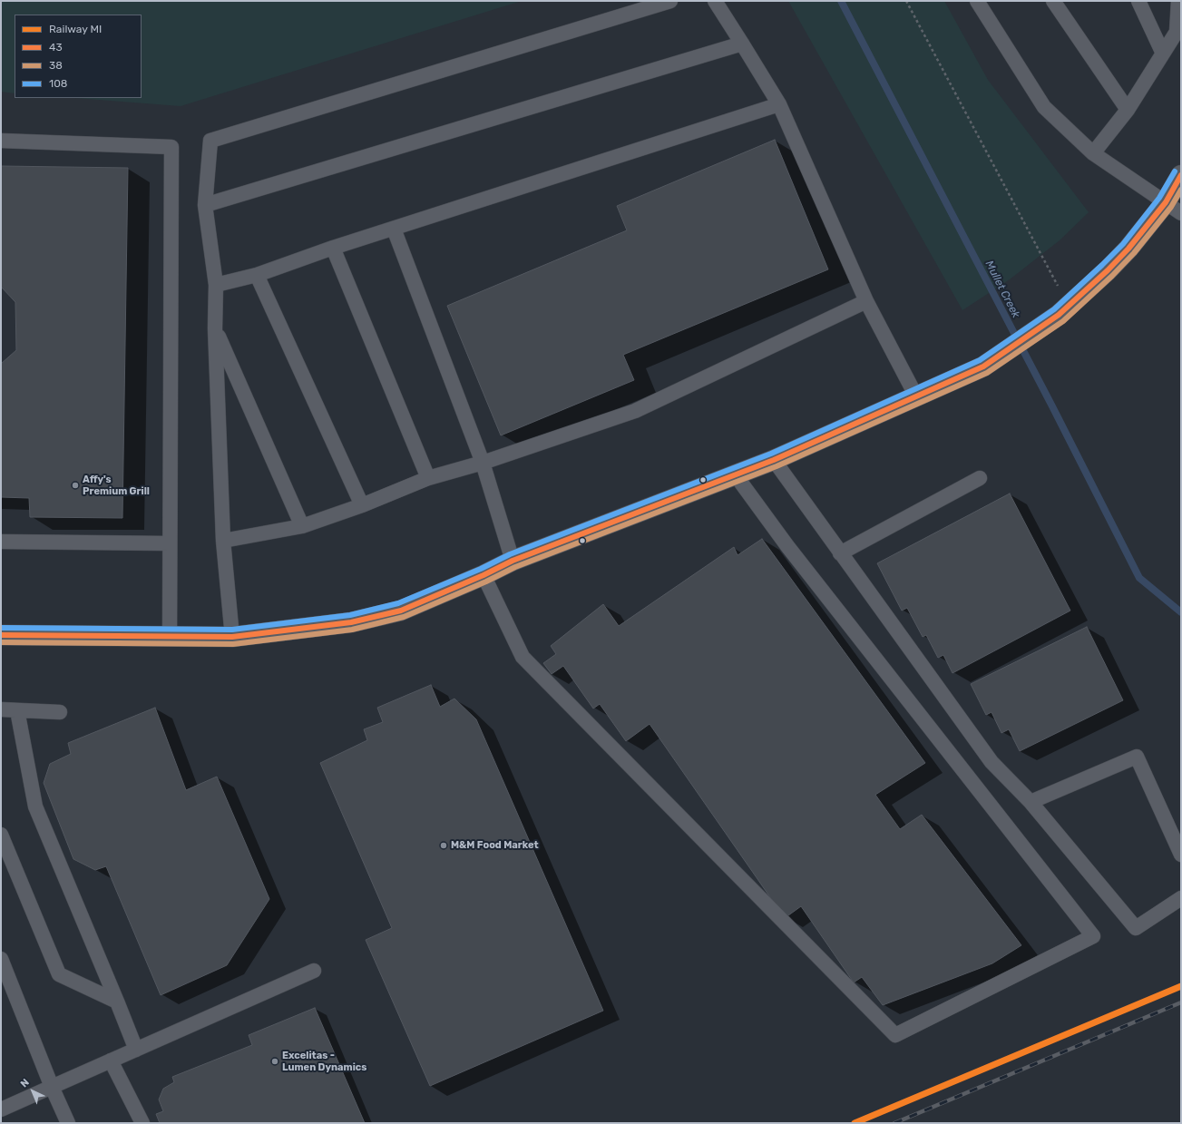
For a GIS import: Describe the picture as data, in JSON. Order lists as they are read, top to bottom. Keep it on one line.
{"water":["Mullet Creek"],"places":["Affy's Premium Grill","M&M Food Market","Excelitas - Lumen Dynamics"],"lines":["transit line 108","transit line 43","transit line 38","rail line MI"],"legend":["Railway MI","43","38","108"],"north":"top left"}
